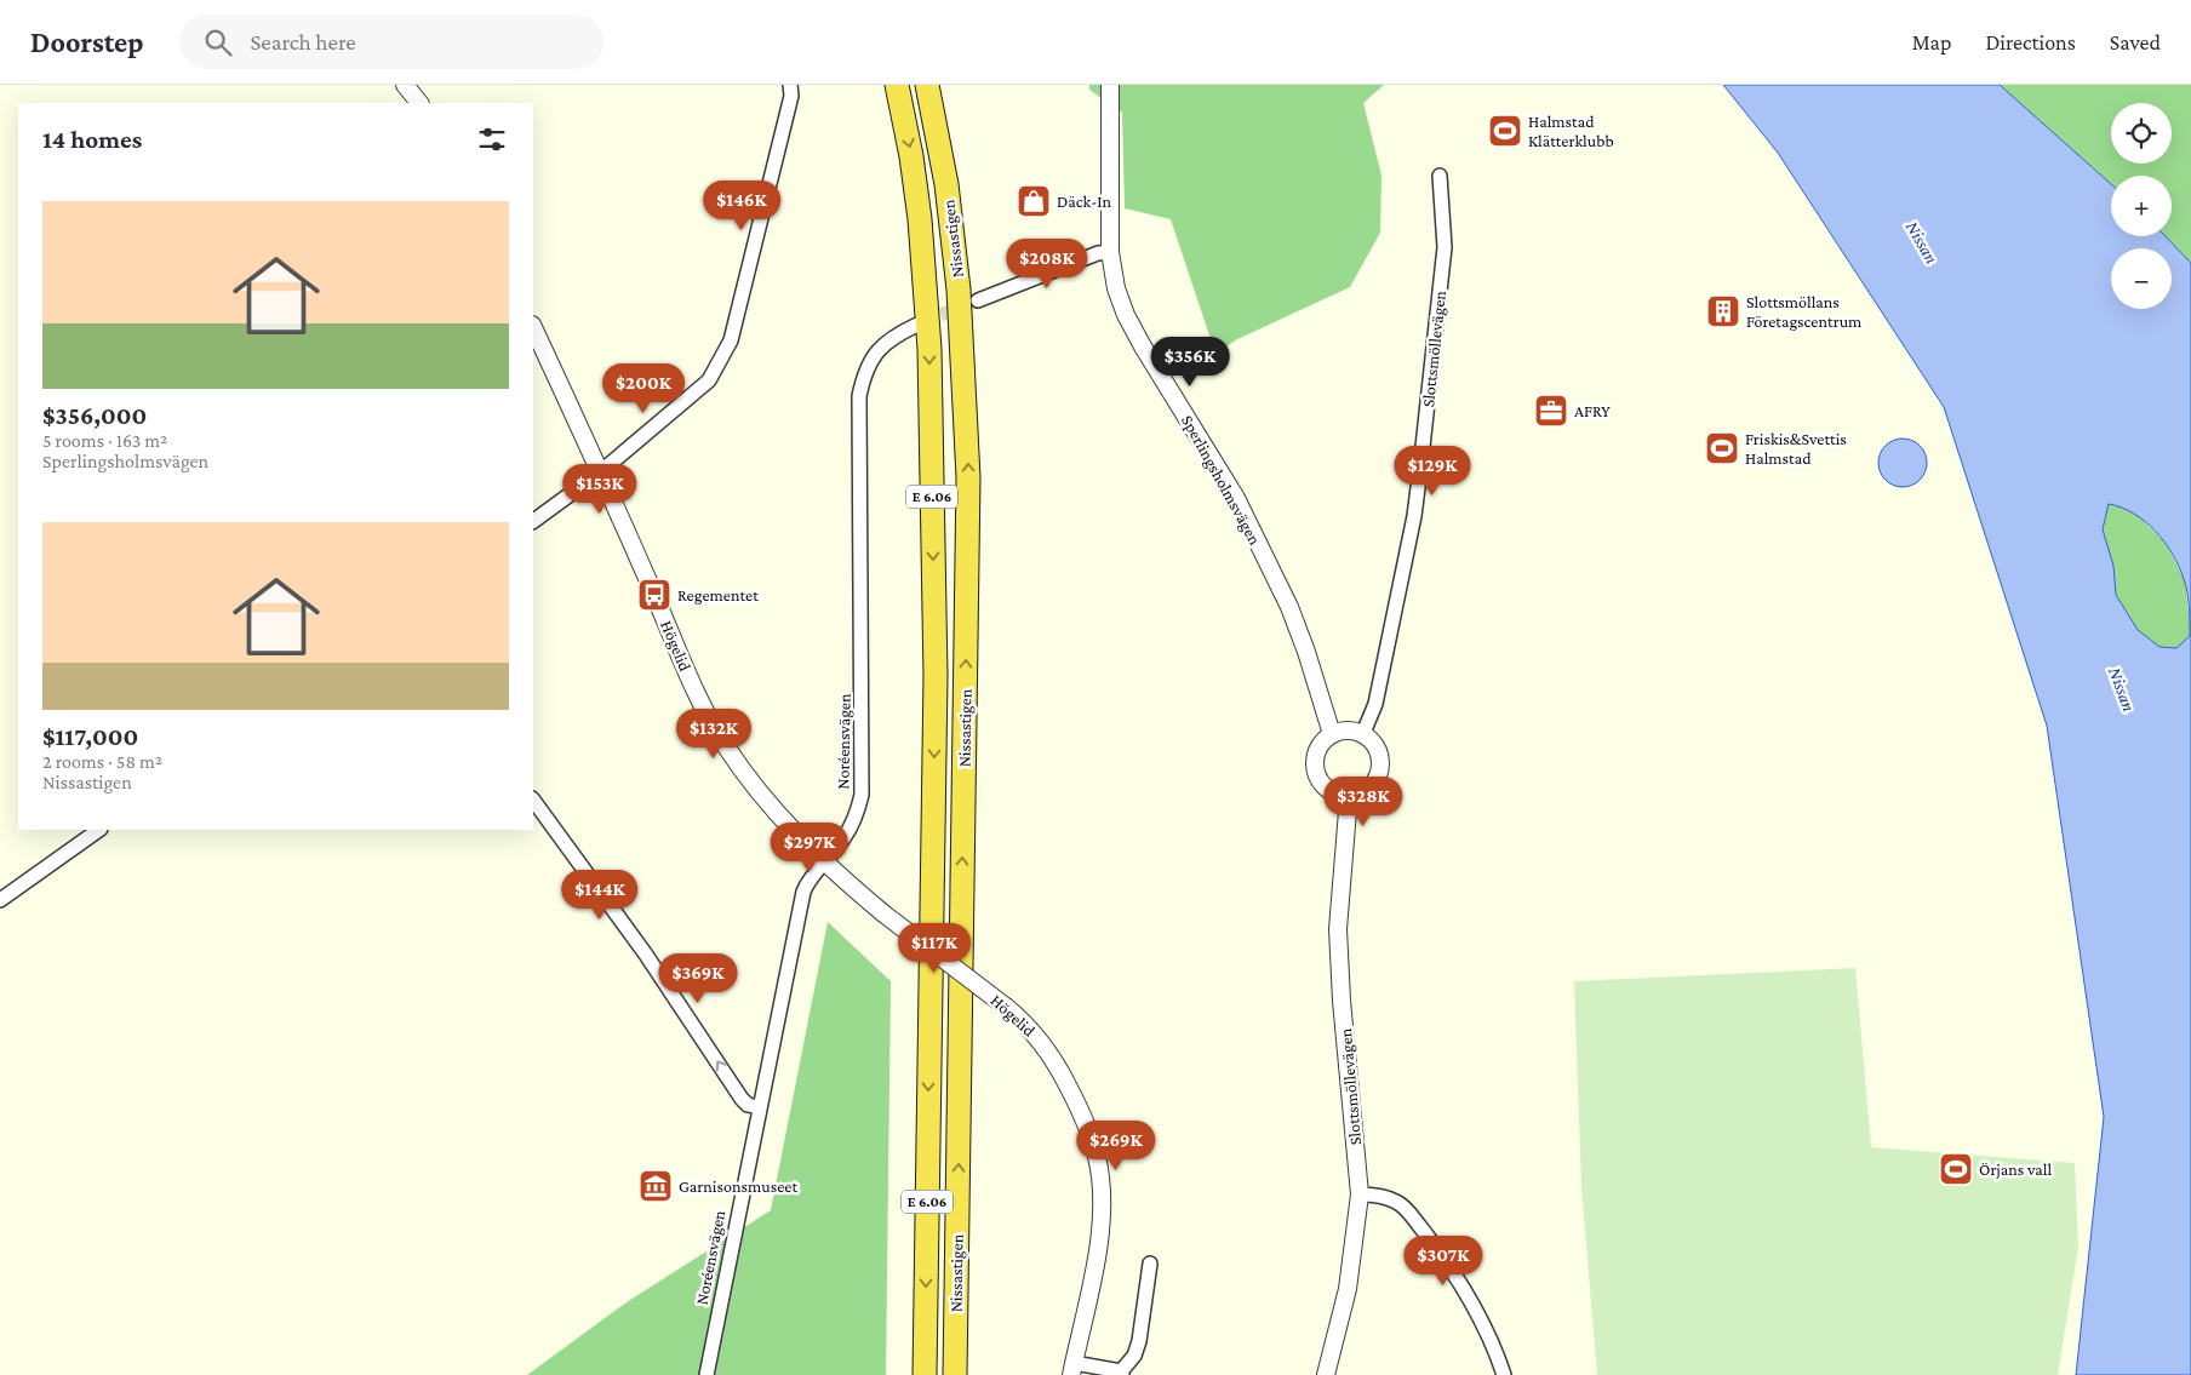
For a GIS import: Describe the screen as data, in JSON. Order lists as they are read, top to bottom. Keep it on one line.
{"streets":{"highway":["Nissastigen","E 6.06"],"street":["Slottsmöllevägen","Sperlingsholmsvägen","Högelid","Noréensvägen"]},"crossings":[["Slottsmöllevägen","Sperlingsholmsvägen"],["Högelid","Noréensvägen"]],"water":["Nissan"],"places":{"sports":["Halmstad Klätterklubb","Friskis&Svettis Halmstad","Örjans vall"],"shop":["Däck-In"],"building":["Slottsmöllans Företagscentrum"],"office":["AFRY"],"bus stop":["Regementet"],"museum":["Garnisonsmuseet"]},"page":{"header":"Doorstep","search":"Search here","nav":["Map","Directions","Saved"],"map_buttons":["+","−"],"heading":"14 homes","list":[{"name":"$356,000","note":"5 rooms · 163 m² · Sperlingsholmsvägen"},{"name":"$117,000","note":"2 rooms · 58 m² · Nissastigen"}],"price":["$146K","$208K","$356K","$200K","$129K","$153K","$132K","$328K","$297K","$144K","$117K","$369K","$269K","$307K"]}}
